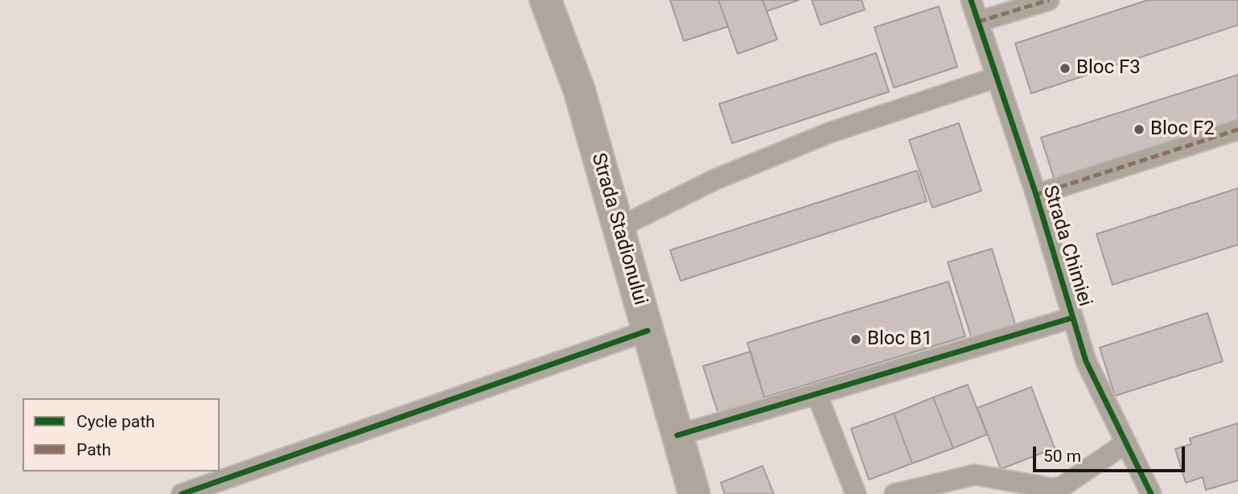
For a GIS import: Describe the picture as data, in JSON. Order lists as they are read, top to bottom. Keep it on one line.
{"streets":{"main road":["Strada Stadionului"],"street":["Strada Chimiei"]},"places":["Bloc F3","Bloc F2","Bloc B1"],"legend":["Cycle path","Path"],"scale_bar":"50 m"}
